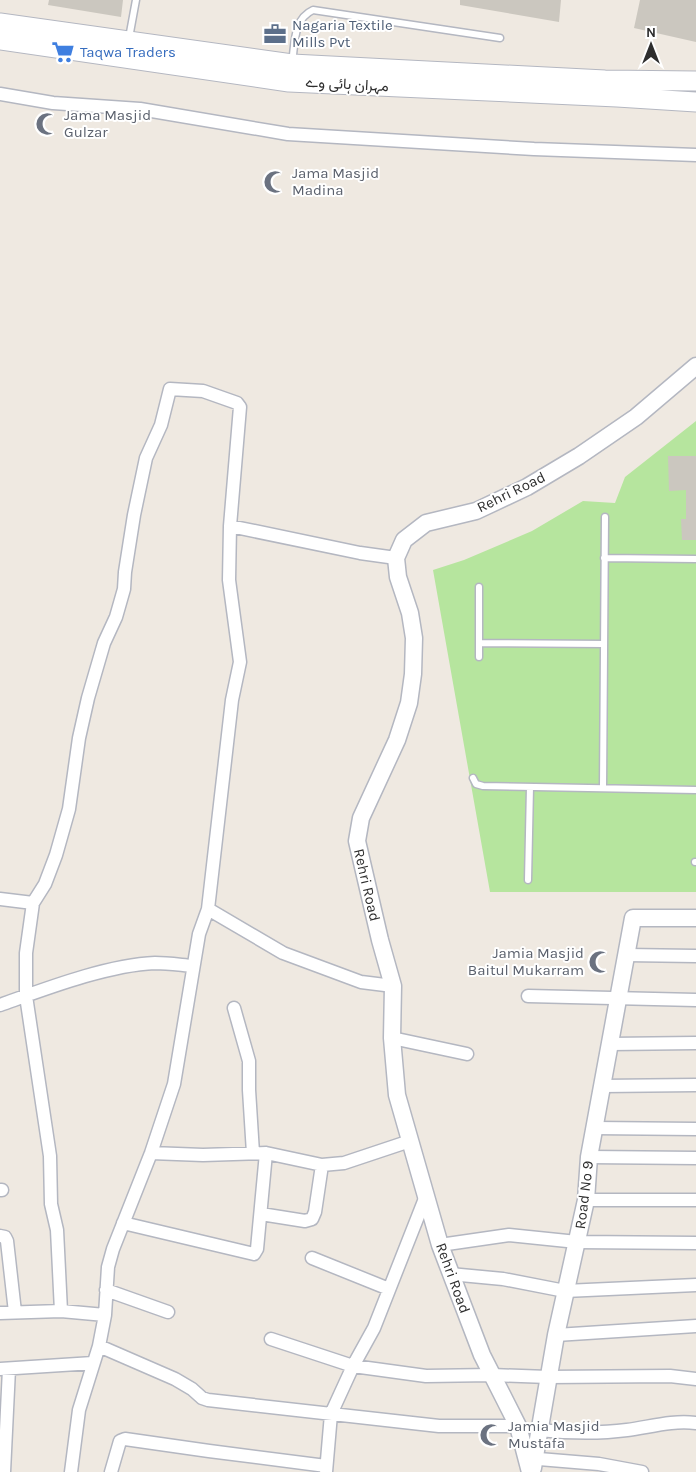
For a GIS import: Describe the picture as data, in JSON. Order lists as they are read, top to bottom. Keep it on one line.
{"streets":{"main road":["مہران ہائی وے"],"street":["Rehri Road","Road No 9"]},"crossings":[["Rehri Road","Road No 9"]],"places":{"office":["Nagaria Textile Mills Pvt"],"supermarket":["Taqwa Traders"],"mosque":["Jama Masjid Gulzar","Jama Masjid Madina","Jamia Masjid Baitul Mukarram","Jamia Masjid Mustafa"]},"north":"top"}
